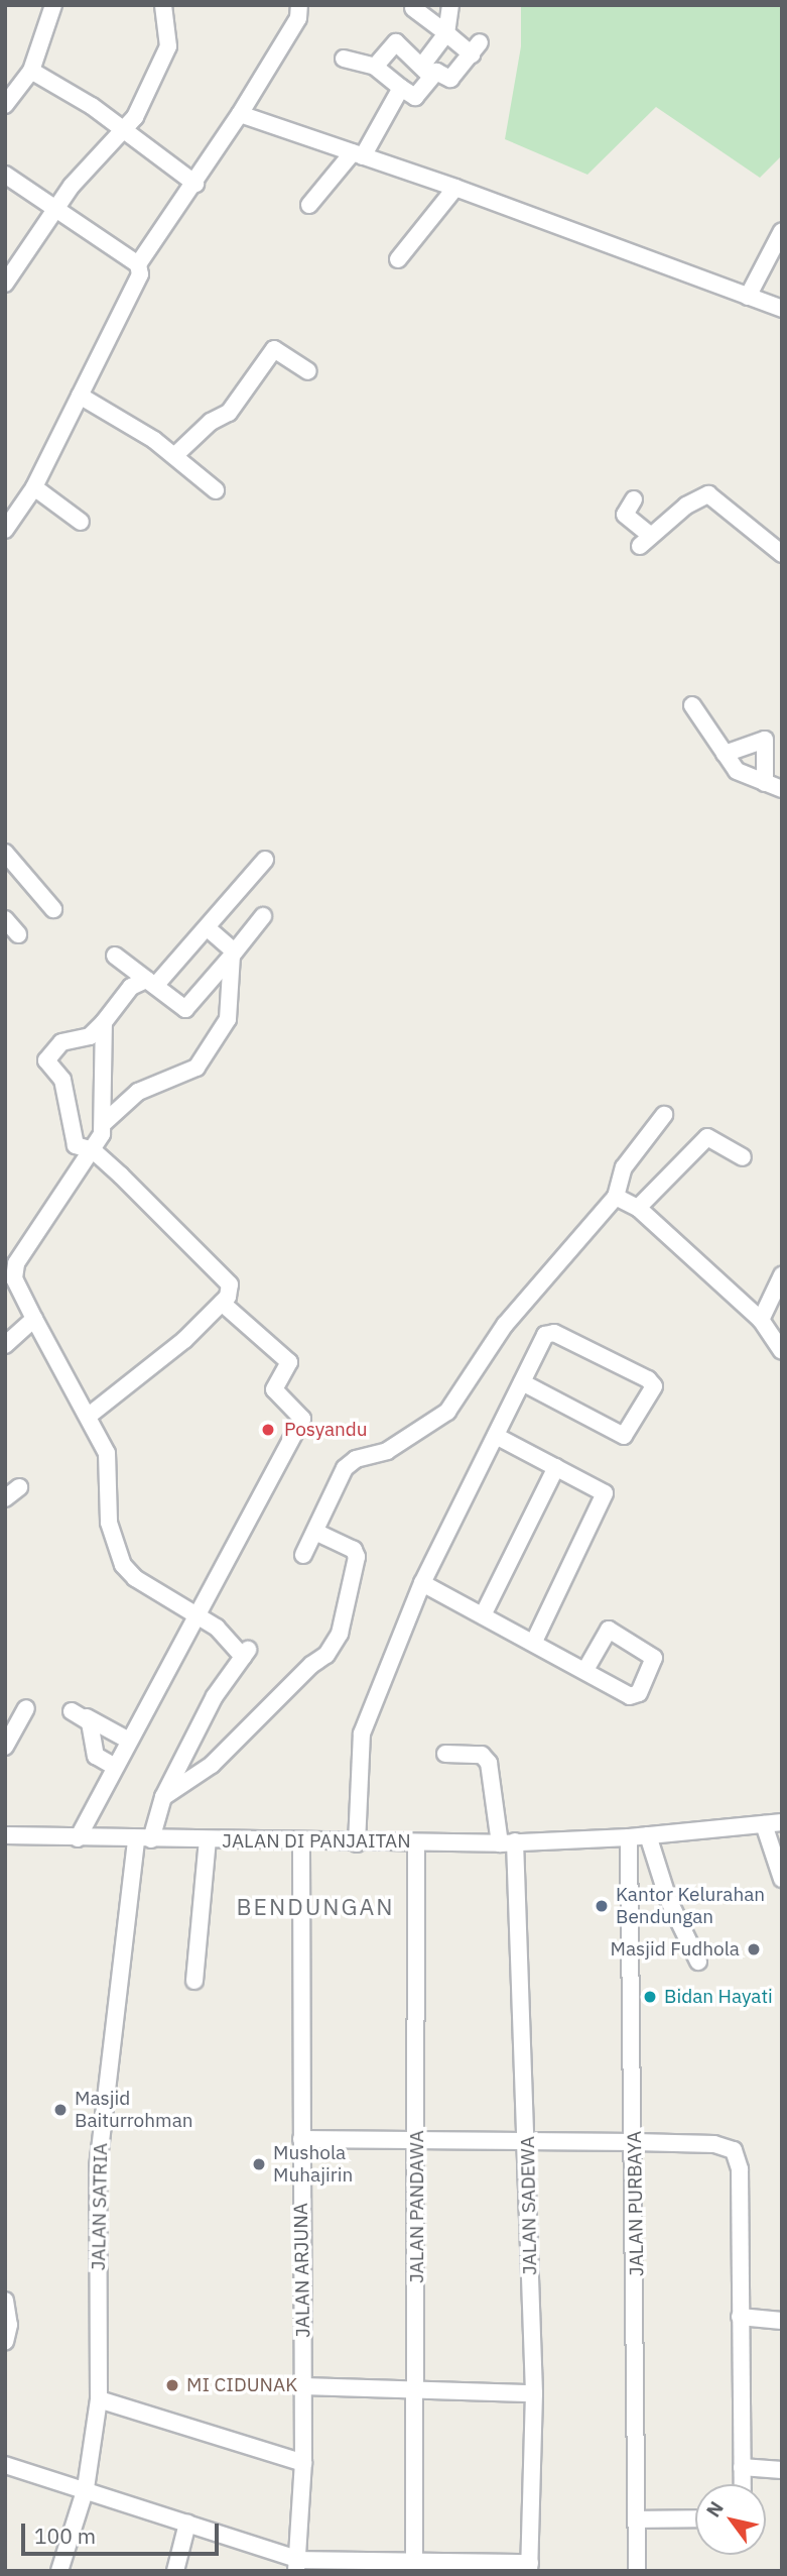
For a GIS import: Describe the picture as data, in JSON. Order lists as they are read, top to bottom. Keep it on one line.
{"streets":{"street":["JALAN DI PANJAITAN","JALAN PURBAYA","JALAN SADEWA","JALAN SATRIA","JALAN PANDAWA","JALAN ARJUNA"]},"crossings":[["JALAN DI PANJAITAN","JALAN PURBAYA"],["JALAN DI PANJAITAN","JALAN SADEWA"],["JALAN DI PANJAITAN","JALAN SATRIA"],["JALAN DI PANJAITAN","JALAN PANDAWA"],["JALAN DI PANJAITAN","JALAN ARJUNA"]],"districts":["BENDUNGAN"],"places":["Posyandu","Kantor Kelurahan Bendungan","Masjid Fudhola","Bidan Hayati","Masjid Baiturrohman","Mushola Muhajirin","MI CIDUNAK"],"scale_bar":"100 m","north":"top left"}
